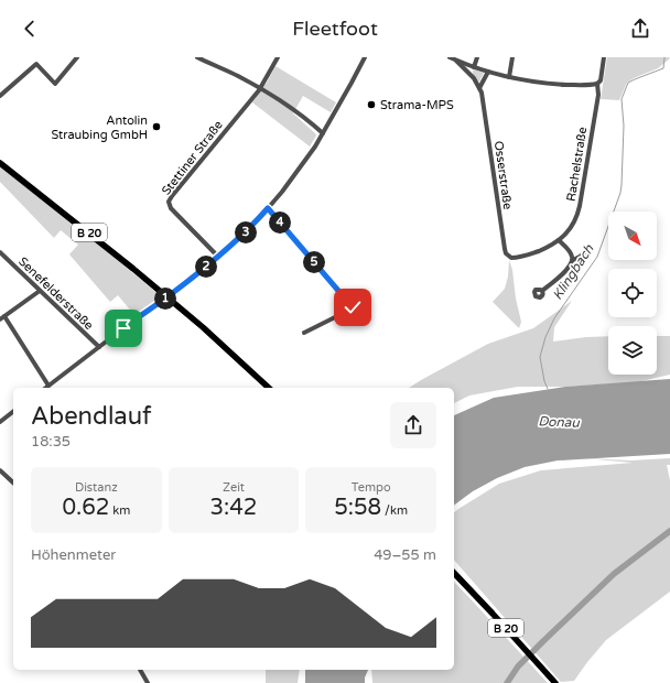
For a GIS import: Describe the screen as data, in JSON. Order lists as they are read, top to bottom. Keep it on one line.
{"streets":{"highway":["B 20"],"street":["Stettiner Straße","Rachelstraße","Osserstraße","Senefelderstraße"]},"crossings":[["Rachelstraße","Osserstraße"]],"water":["Klingbach","Donau"],"places":["Strama-MPS","Antolin Straubing GmbH"],"north":"bottom right","page":{"header":"Fleetfoot","pins":["4","3","5","2","1"],"heading":["Abendlauf","18:35"],"stats":[["Distanz","0.62 km"],["Zeit","3:42"],["Tempo","5:58 /km"]],"chart":["Höhenmeter","49–55 m"]}}
